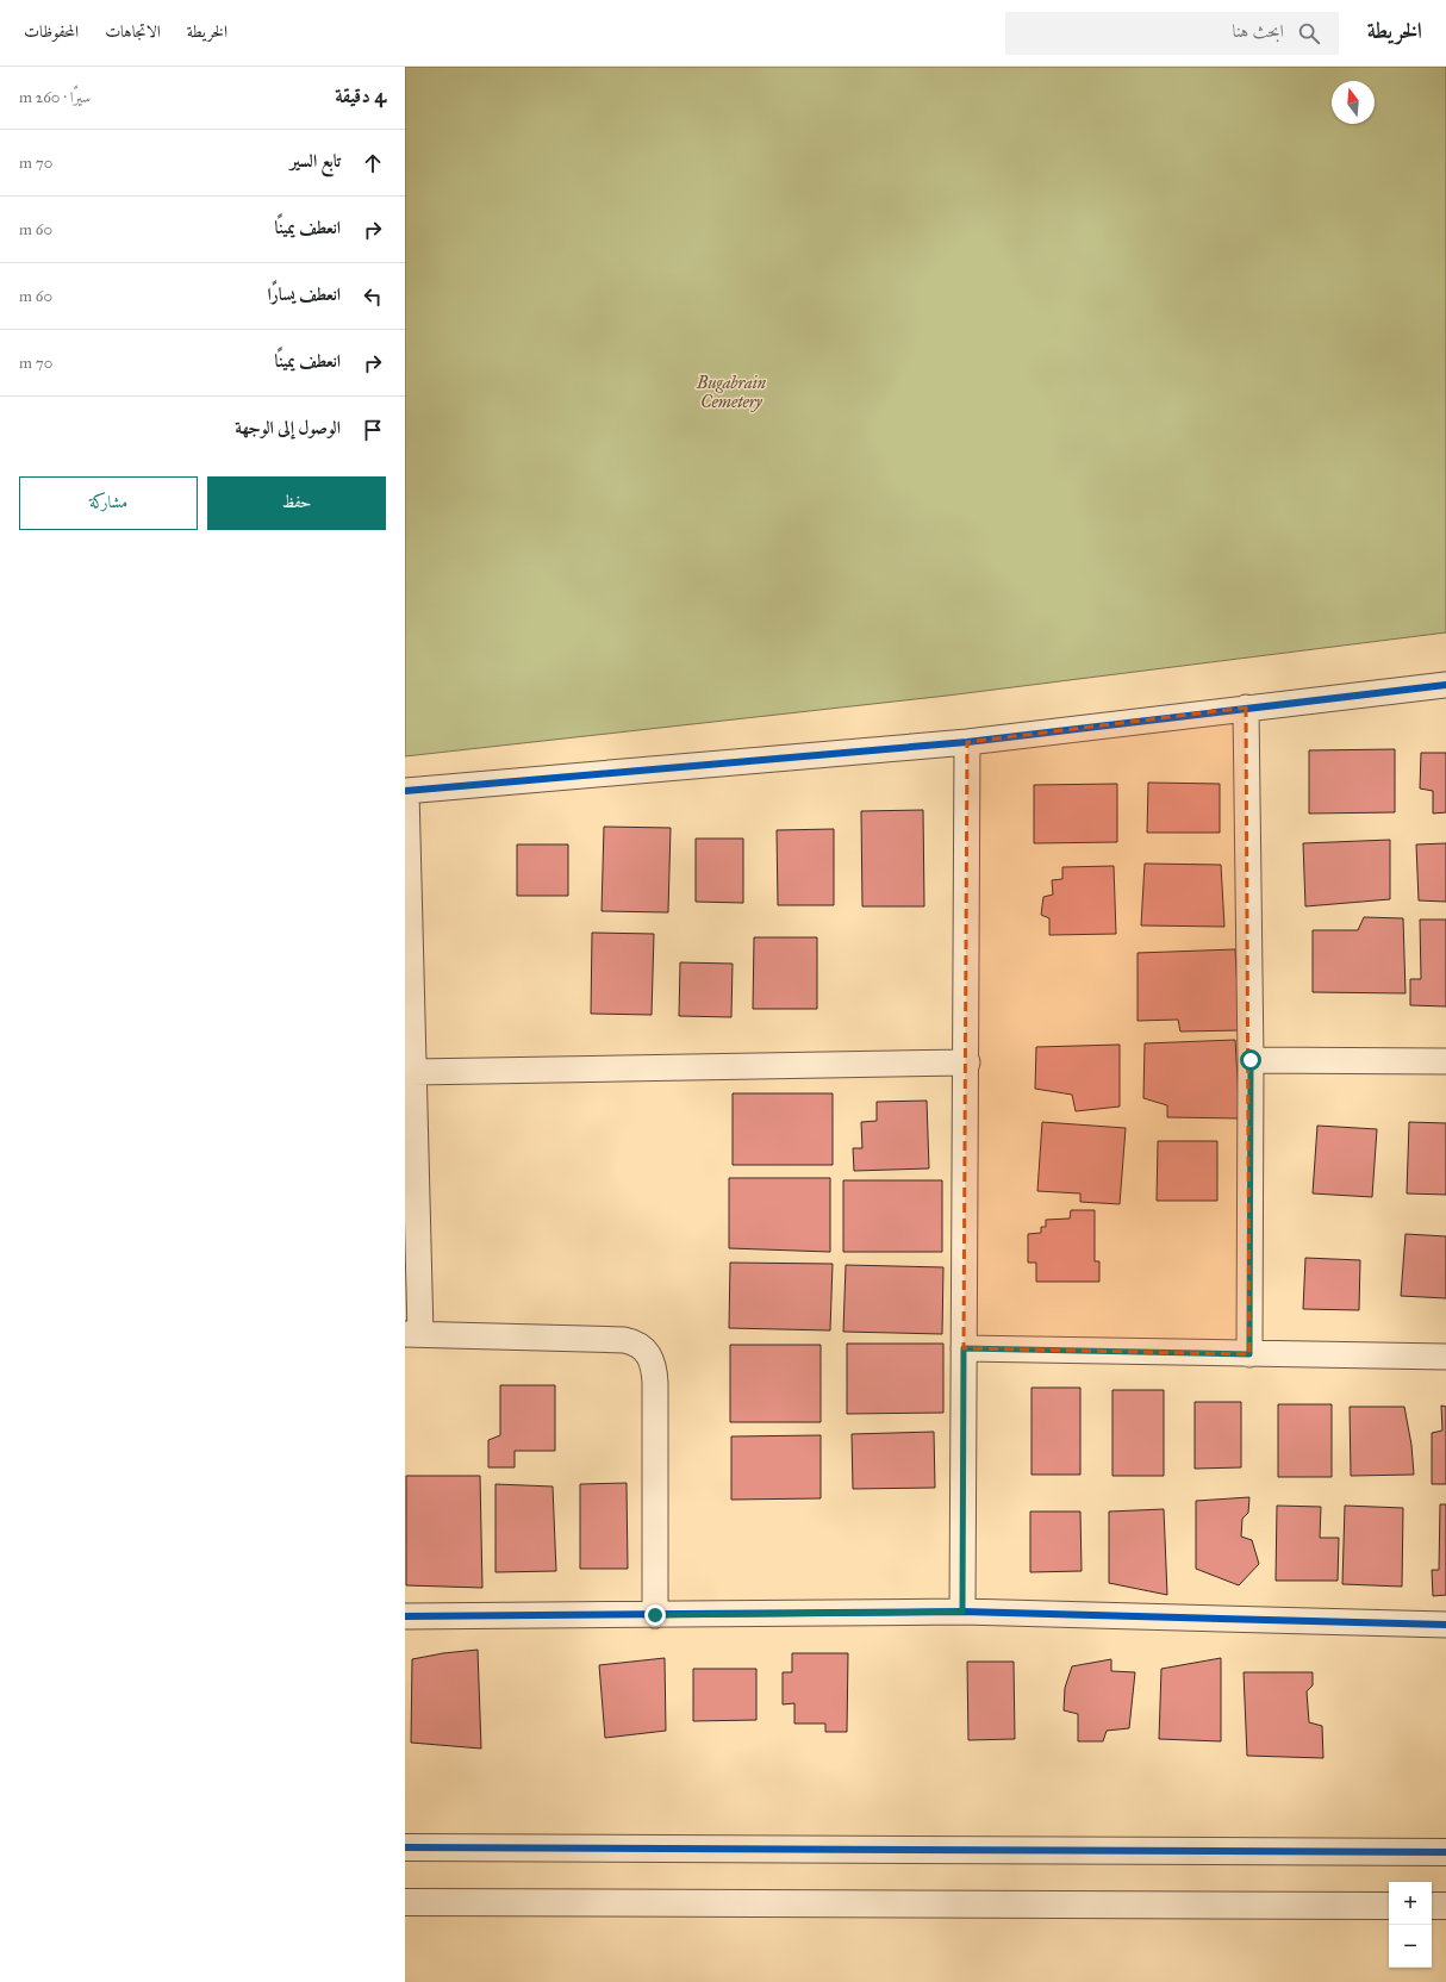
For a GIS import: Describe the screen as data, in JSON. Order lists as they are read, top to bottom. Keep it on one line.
{"parks":["Bugabrain Cemetery"],"north":"top","page":{"header":"الخريطة","search":"ابحث هنا","nav":["الخريطة","الاتجاهات","المحفوظات"],"heading":["4 دقيقة","سيرًا · 260 m"],"list":[["تابع السير","70 m"],["انعطف يمينًا","60 m"],["انعطف يسارًا","60 m"],["انعطف يمينًا","70 m"],"الوصول إلى الوجهة"],"buttons":["حفظ","مشاركة"],"map_buttons":["+","−"]}}
